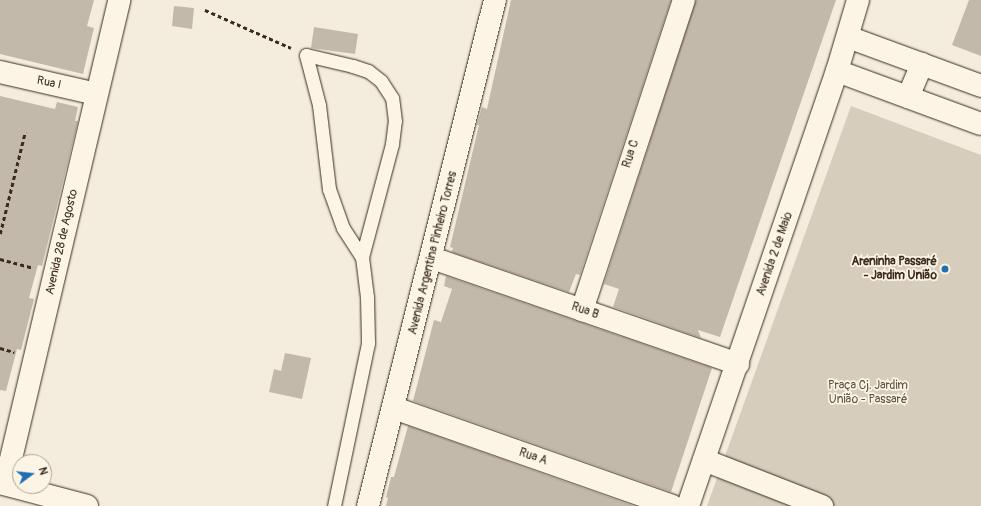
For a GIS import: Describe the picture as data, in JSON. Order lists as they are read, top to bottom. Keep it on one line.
{"streets":{"street":["Rua I","Rua C","Avenida 28 de Agosto","Avenida Argentina Pinheiro Torres","Avenida 2 de Maio","Rua B","Rua A"]},"crossings":[["Rua I","Avenida 28 de Agosto"],["Rua C","Rua B"],["Avenida Argentina Pinheiro Torres","Rua B"],["Avenida Argentina Pinheiro Torres","Rua A"],["Avenida 2 de Maio","Rua B"]],"parks":["Praça Cj. Jardim União - Passaré"],"places":["Areninha Passaré - Jardim União"],"north":"right"}
